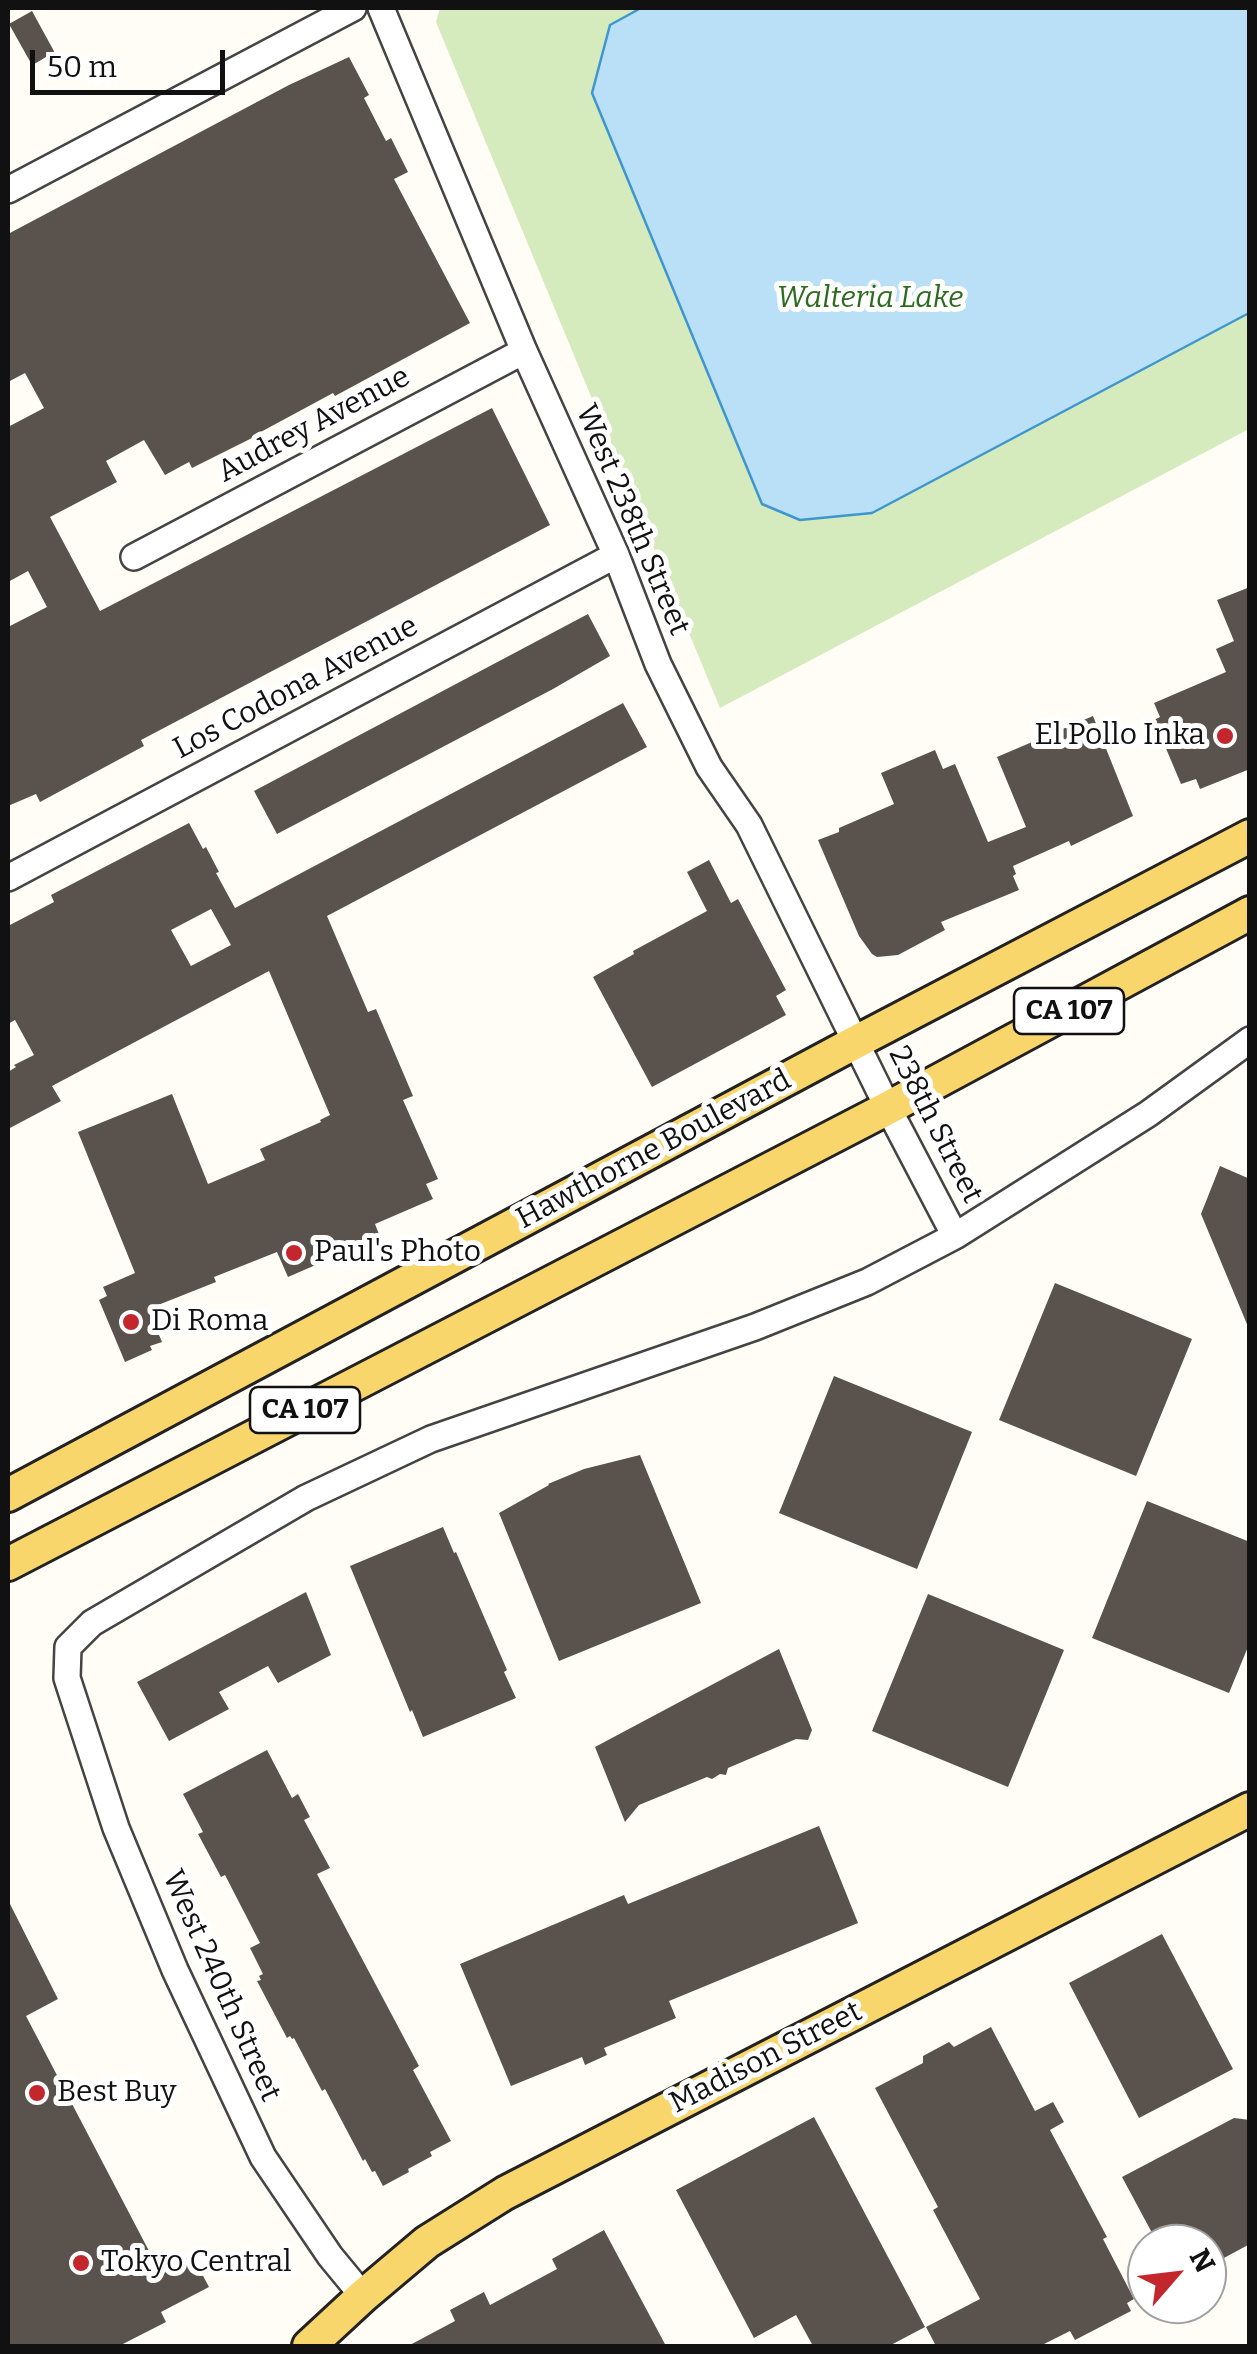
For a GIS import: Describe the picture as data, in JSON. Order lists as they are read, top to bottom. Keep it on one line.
{"streets":{"main road":["CA 107","Hawthorne Boulevard","Madison Street"],"street":["Audrey Avenue","West 238th Street","Los Codona Avenue","238th Street","West 240th Street"]},"crossings":[["Audrey Avenue","West 238th Street"],["West 238th Street","Los Codona Avenue"],["West 238th Street","238th Street"],["West 238th Street","Hawthorne Boulevard"],["CA 107","238th Street"],["238th Street","Hawthorne Boulevard"],["238th Street","West 240th Street"],["West 240th Street","Madison Street"]],"parks":["Walteria Lake"],"places":["El Pollo Inka","Paul's Photo","Di Roma","Best Buy","Tokyo Central"],"scale_bar":"50 m","north":"top right"}
